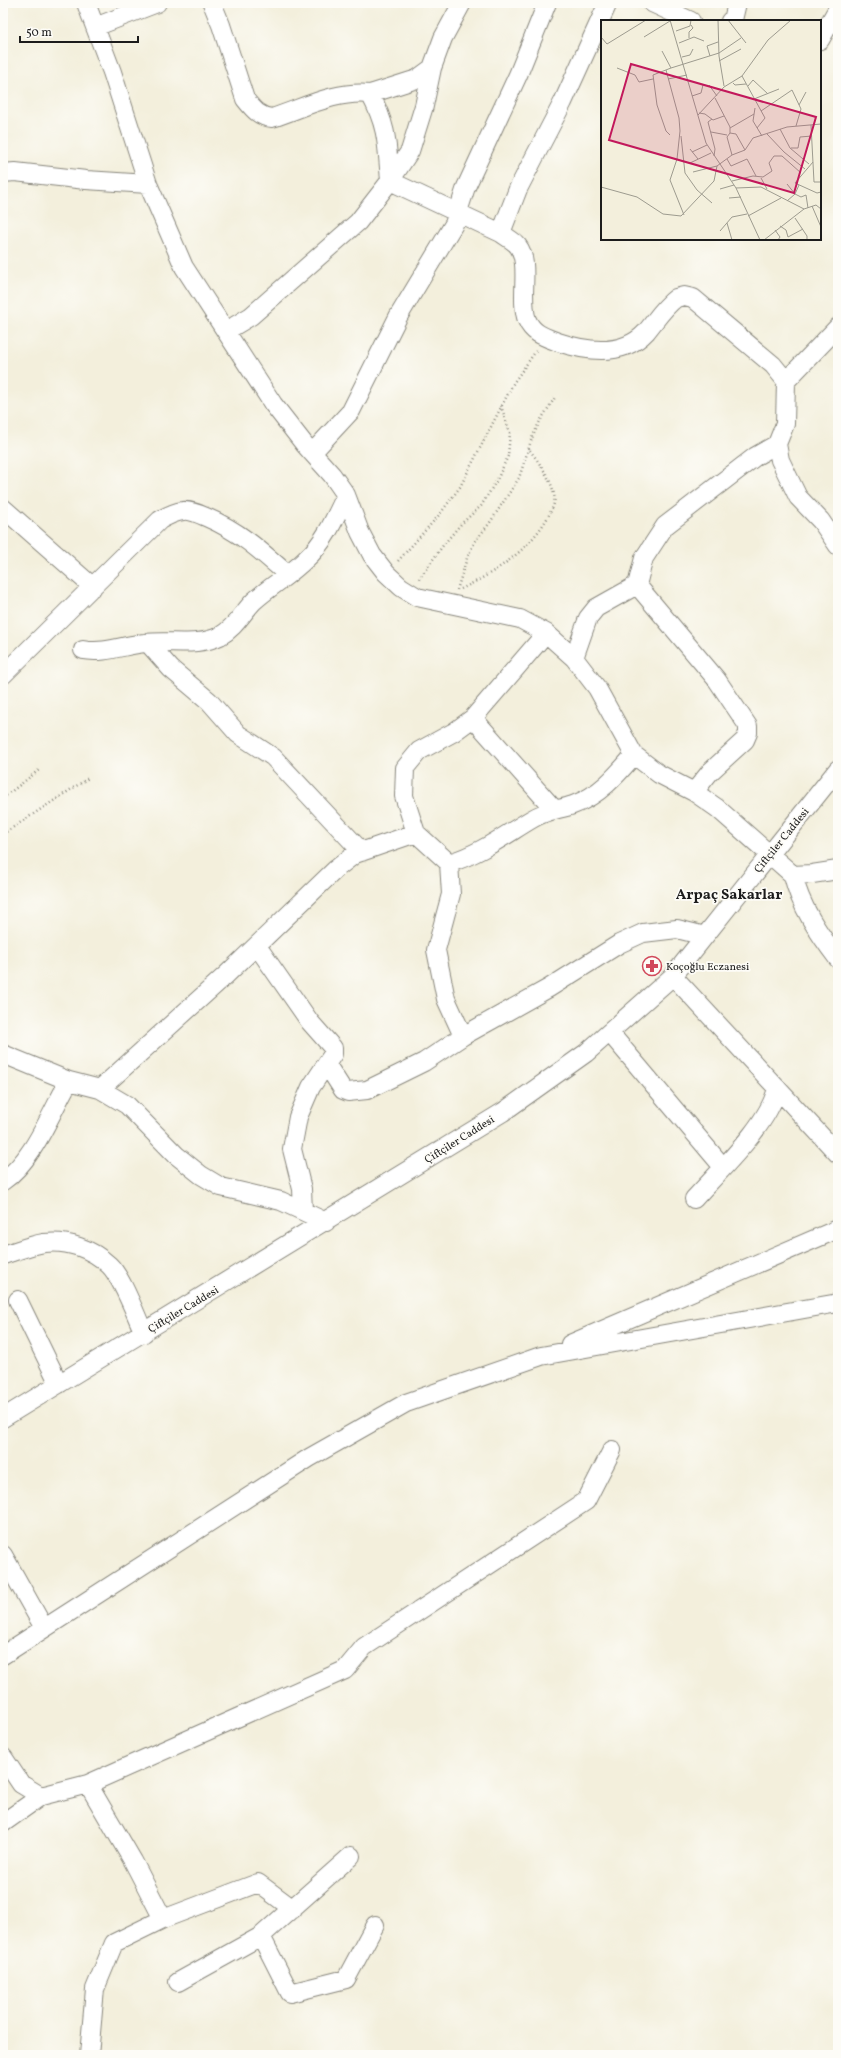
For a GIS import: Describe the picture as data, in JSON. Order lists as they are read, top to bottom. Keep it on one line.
{"streets":{"street":["Çiftçiler Caddesi"]},"districts":["Arpaç Sakarlar"],"places":{"pharmacy":["Koçoğlu Eczanesi"]},"scale_bar":"50 m"}
